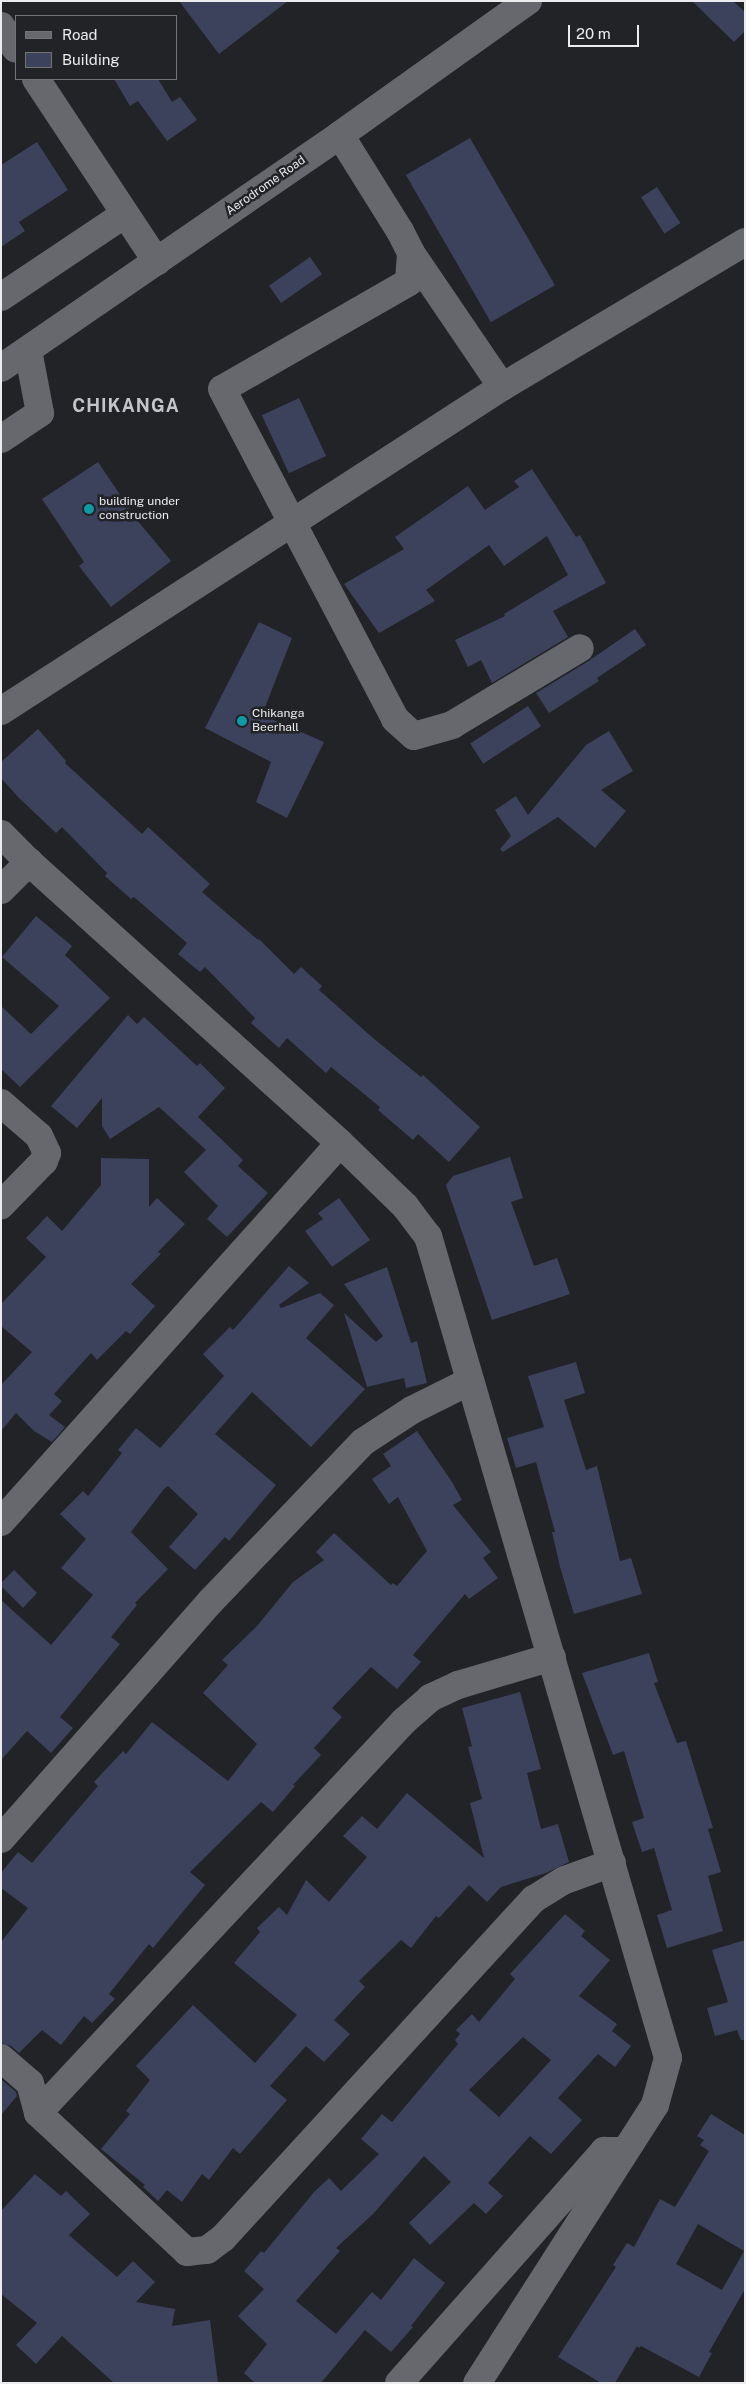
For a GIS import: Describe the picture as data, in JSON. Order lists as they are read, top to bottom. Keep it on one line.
{"streets":{"street":["Aerodrome Road"]},"districts":["CHIKANGA"],"places":["building under construction","Chikanga Beerhall"],"legend":["Road","Building"],"scale_bar":"20 m"}
